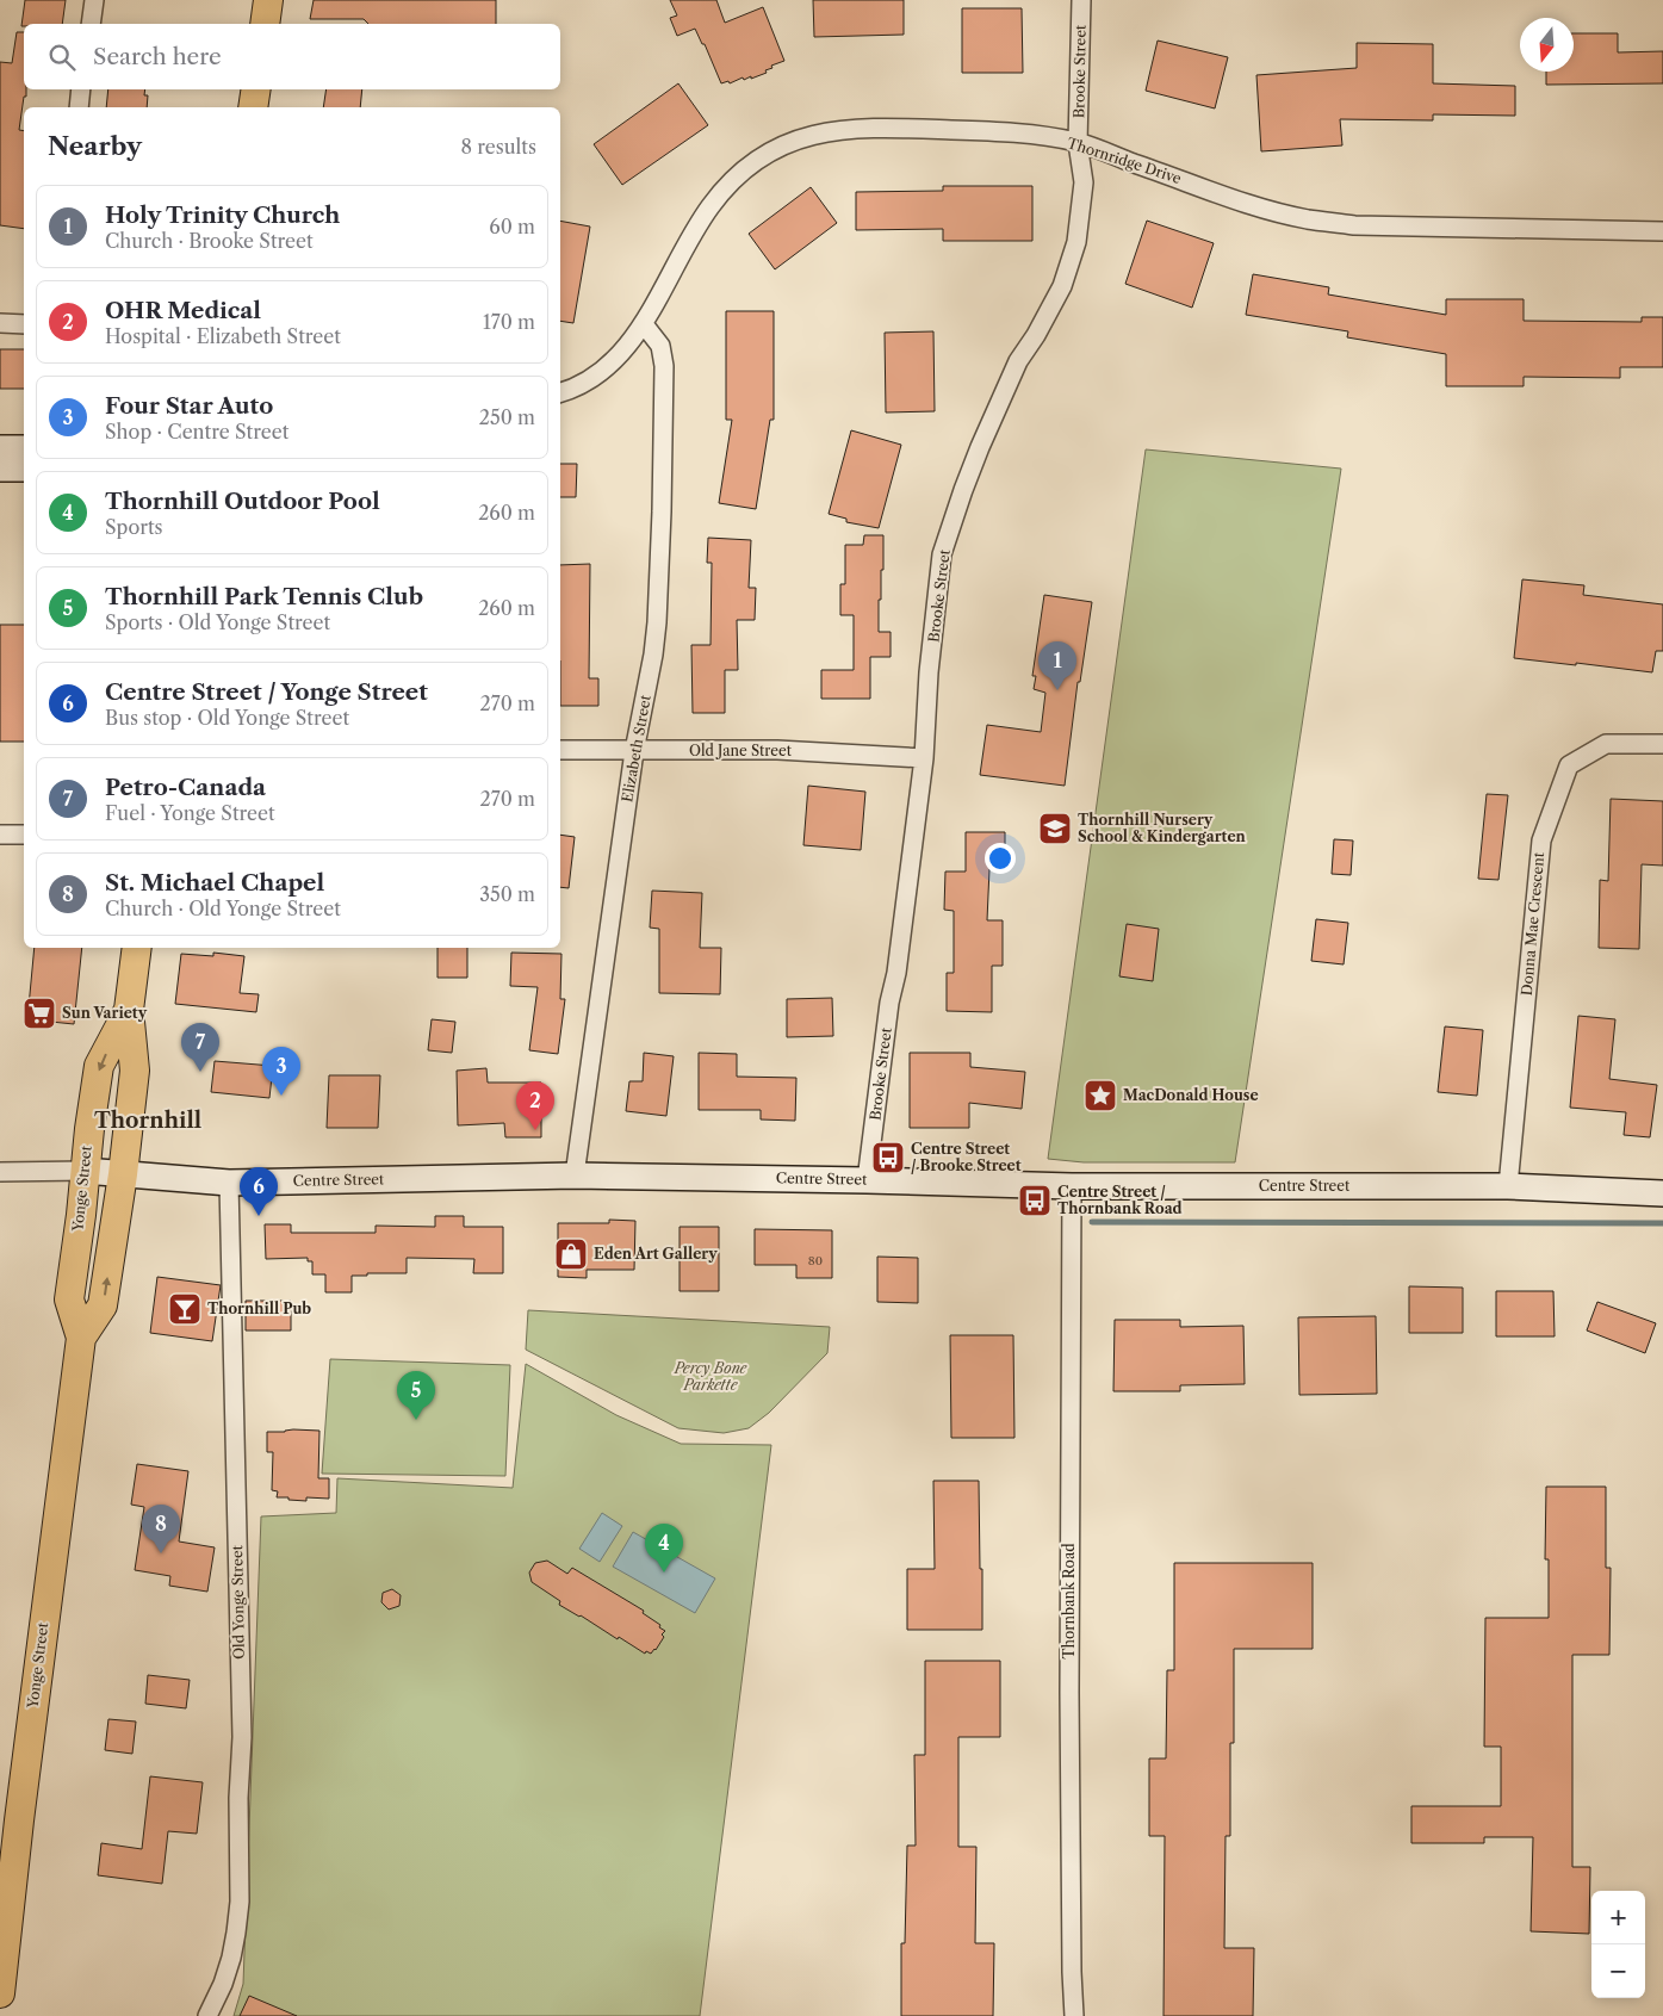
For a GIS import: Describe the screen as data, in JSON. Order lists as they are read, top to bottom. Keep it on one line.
{"streets":{"main road":["Centre Street","Yonge Street"],"street":["Brooke Street","Thornridge Drive","Elizabeth Street","Old Jane Street","Donna Mae Crescent","Thornbank Road","Old Yonge Street"]},"crossings":[["Brooke Street","Thornridge Drive"],["Brooke Street","Old Jane Street"],["Brooke Street","Centre Street"],["Thornridge Drive","Elizabeth Street"],["Elizabeth Street","Old Jane Street"],["Elizabeth Street","Centre Street"],["Donna Mae Crescent","Centre Street"],["Centre Street","Yonge Street"],["Centre Street","Thornbank Road"],["Centre Street","Old Yonge Street"]],"districts":["Thornhill"],"parks":["Percy Bone Parkette"],"places":{"school or university":["Thornhill Nursery School & Kindergarten"],"supermarket":["Sun Variety"],"place":["MacDonald House"],"bus stop":["Centre Street / Brooke Street","Centre Street / Thornbank Road"],"shop":["Eden Art Gallery"],"bar":["Thornhill Pub"]},"house_numbers":["80"],"north":"bottom","page":{"search":"Search here","heading":["Nearby","8 results"],"list":[{"mark":"1","name":"Holy Trinity Church","note":"Church · Brooke Street","value":"60 m"},{"mark":"2","name":"OHR Medical","note":"Hospital · Elizabeth Street","value":"170 m"},{"mark":"3","name":"Four Star Auto","note":"Shop · Centre Street","value":"250 m"},{"mark":"4","name":"Thornhill Outdoor Pool","note":"Sports","value":"260 m"},{"mark":"5","name":"Thornhill Park Tennis Club","note":"Sports · Old Yonge Street","value":"260 m"},{"mark":"6","name":"Centre Street / Yonge Street","note":"Bus stop · Old Yonge Street","value":"270 m"},{"mark":"7","name":"Petro-Canada","note":"Fuel · Yonge Street","value":"270 m"},{"mark":"8","name":"St. Michael Chapel","note":"Church · Old Yonge Street","value":"350 m"}],"pins":["1","7","3","2","6","5","8","4"],"map_buttons":["+","−"]}}
